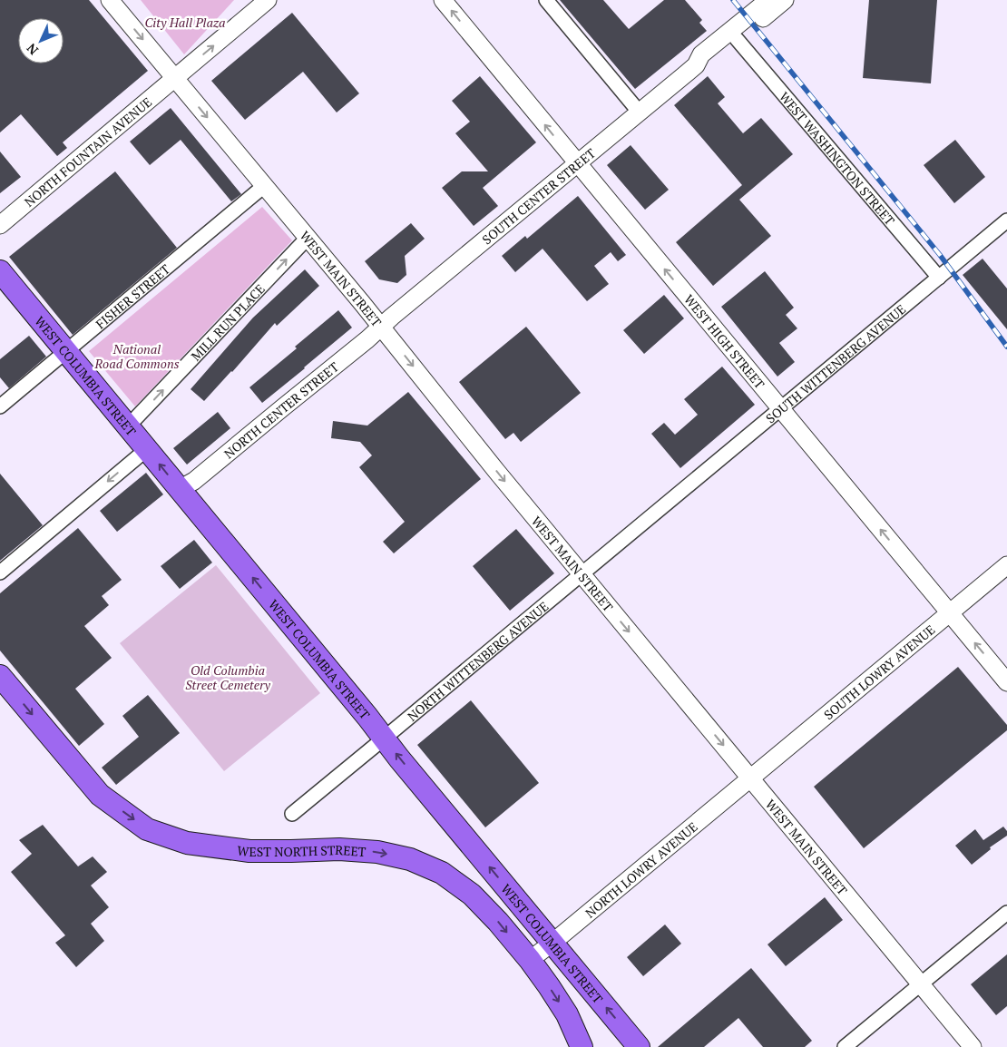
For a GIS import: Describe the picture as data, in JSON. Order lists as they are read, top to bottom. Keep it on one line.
{"streets":{"main road":["WEST COLUMBIA STREET","WEST NORTH STREET"],"street":["NORTH FOUNTAIN AVENUE","WEST WASHINGTON STREET","SOUTH CENTER STREET","WEST MAIN STREET","FISHER STREET","MILL RUN PLACE","WEST HIGH STREET","SOUTH WITTENBERG AVENUE","NORTH CENTER STREET","NORTH WITTENBERG AVENUE","SOUTH LOWRY AVENUE","NORTH LOWRY AVENUE"]},"crossings":[["NORTH FOUNTAIN AVENUE","WEST MAIN STREET"],["WEST WASHINGTON STREET","SOUTH CENTER STREET"],["WEST WASHINGTON STREET","SOUTH WITTENBERG AVENUE"],["SOUTH CENTER STREET","WEST MAIN STREET"],["SOUTH CENTER STREET","WEST HIGH STREET"],["SOUTH CENTER STREET","NORTH CENTER STREET"],["WEST MAIN STREET","FISHER STREET"],["WEST MAIN STREET","MILL RUN PLACE"],["WEST MAIN STREET","NORTH CENTER STREET"],["WEST MAIN STREET","NORTH WITTENBERG AVENUE"],["WEST MAIN STREET","SOUTH LOWRY AVENUE"],["WEST MAIN STREET","NORTH LOWRY AVENUE"],["FISHER STREET","WEST COLUMBIA STREET"],["MILL RUN PLACE","WEST COLUMBIA STREET"],["WEST HIGH STREET","SOUTH WITTENBERG AVENUE"],["WEST HIGH STREET","SOUTH LOWRY AVENUE"],["SOUTH WITTENBERG AVENUE","NORTH WITTENBERG AVENUE"],["WEST COLUMBIA STREET","NORTH CENTER STREET"],["WEST COLUMBIA STREET","NORTH WITTENBERG AVENUE"],["WEST COLUMBIA STREET","NORTH LOWRY AVENUE"],["SOUTH LOWRY AVENUE","NORTH LOWRY AVENUE"],["WEST NORTH STREET","NORTH LOWRY AVENUE"]],"one_way":["WEST MAIN STREET","MILL RUN PLACE","WEST HIGH STREET","WEST COLUMBIA STREET","WEST NORTH STREET"],"parks":["City Hall Plaza","National Road Commons","Old Columbia Street Cemetery"],"north":"bottom left"}
